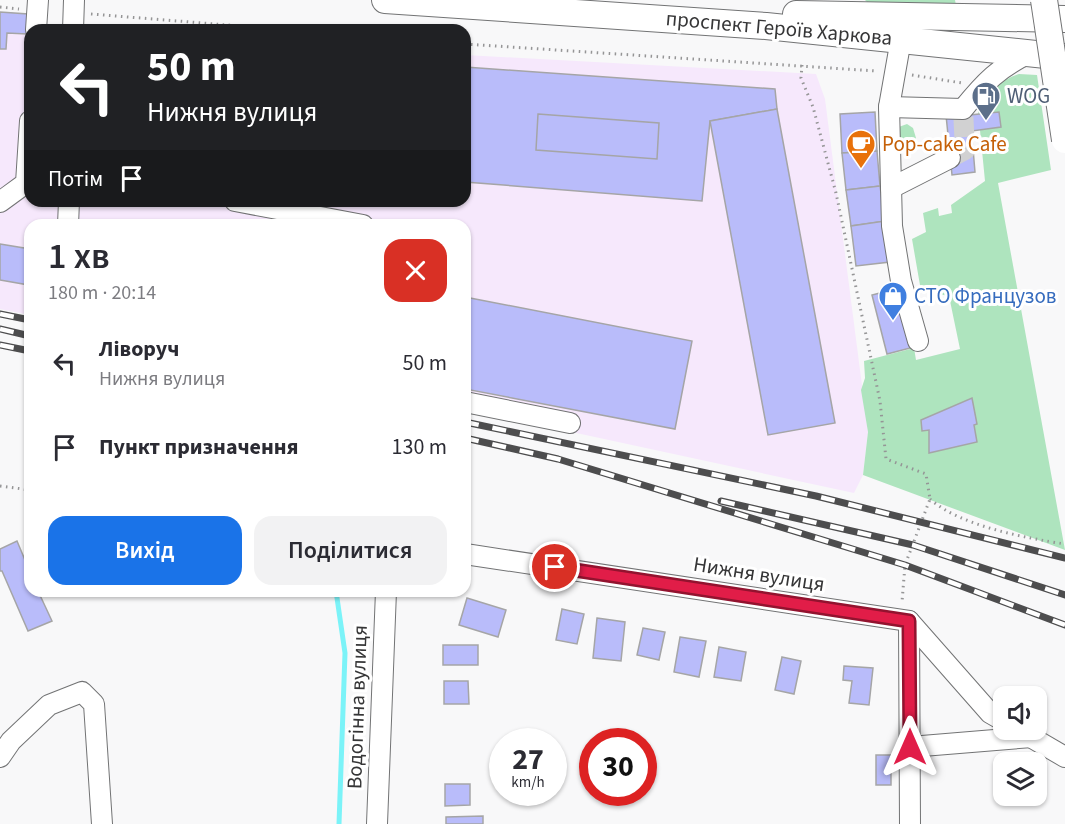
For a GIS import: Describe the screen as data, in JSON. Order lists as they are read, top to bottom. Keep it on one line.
{"streets":{"main road":["проспект Героїв Харкова"],"street":["Нижня вулиця","Водогінна вулиця"]},"places":{"fuel station":["WOG"],"cafe":["Pop-cake Cafe"],"shop":["СТО Французов"]},"page":{"turn":["50 m","Нижня вулиця"],"then":"Потім","heading":["1 хв","180 m · 20:14"],"list":[{"name":"Ліворуч","note":"Нижня вулиця","value":"50 m"},{"name":"Пункт призначення","value":"130 m"}],"buttons":["Вихід","Поділитися"],"speed":"27 km/h","limit":"30"}}
